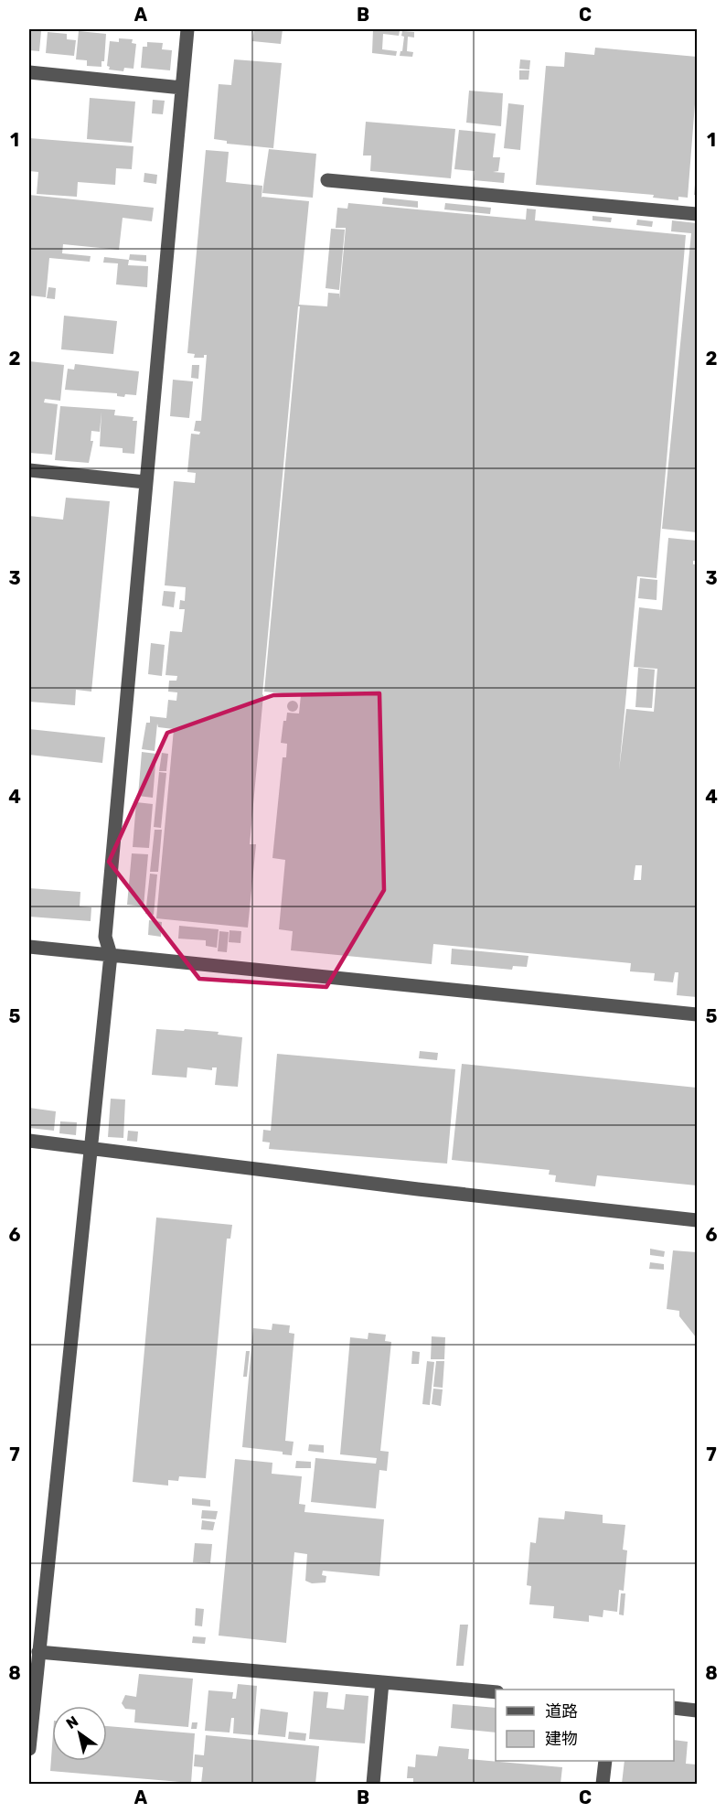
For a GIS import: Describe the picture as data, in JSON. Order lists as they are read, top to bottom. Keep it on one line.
{"legend":["道路","建物"],"north":"top left","grid":{"columns":["A","B","C"],"rows":["1","2","3","4","5","6","7","8"]}}
